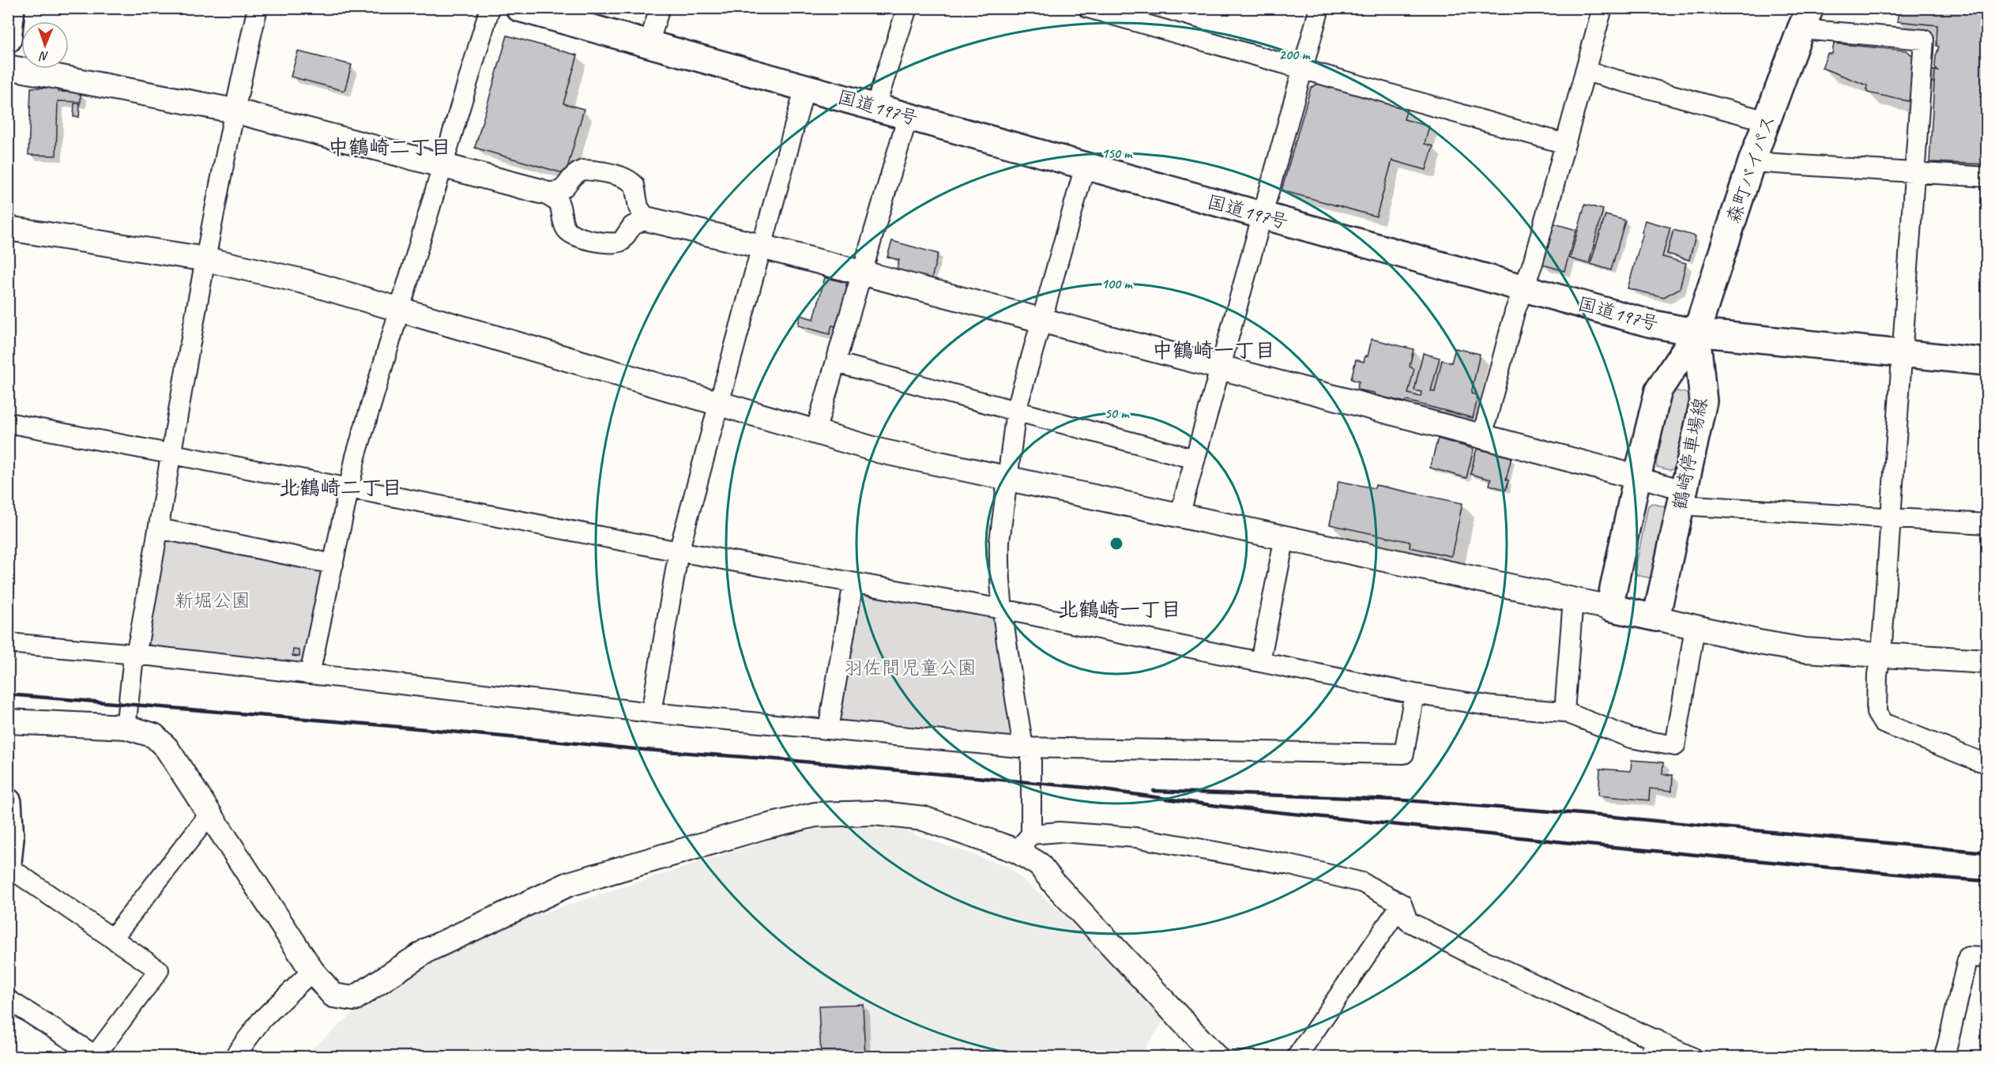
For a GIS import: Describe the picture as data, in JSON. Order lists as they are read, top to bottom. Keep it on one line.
{"streets":{"main road":["国道197号","森町バイパス","鶴崎停車場線"]},"crossings":[["国道197号","森町バイパス"],["国道197号","鶴崎停車場線"],["森町バイパス","鶴崎停車場線"]],"districts":["中鶴崎二丁目","中鶴崎一丁目","北鶴崎二丁目","北鶴崎一丁目"],"parks":["新堀公園","羽佐間児童公園"],"north":"bottom","rings":["200 m","150 m","100 m","50 m"]}
